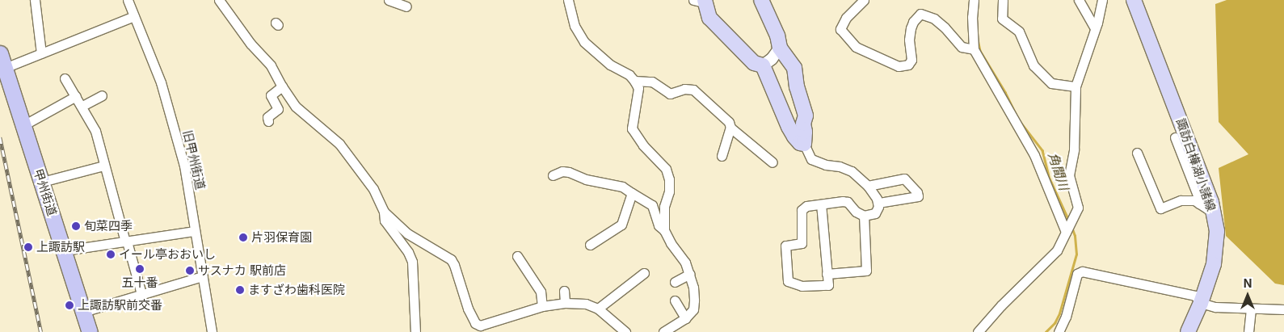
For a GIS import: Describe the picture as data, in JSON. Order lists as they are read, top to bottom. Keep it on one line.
{"streets":{"highway":["甲州街道"],"main road":["諏訪白樺湖小諸線"],"street":["旧甲州街道"]},"water":["角間川"],"places":["旬菜四季","片羽保育園","上諏訪駅","イール亭おおいし","五十番","サスナカ 駅前店","ますざわ歯科医院","上諏訪駅前交番"],"north":"top"}
